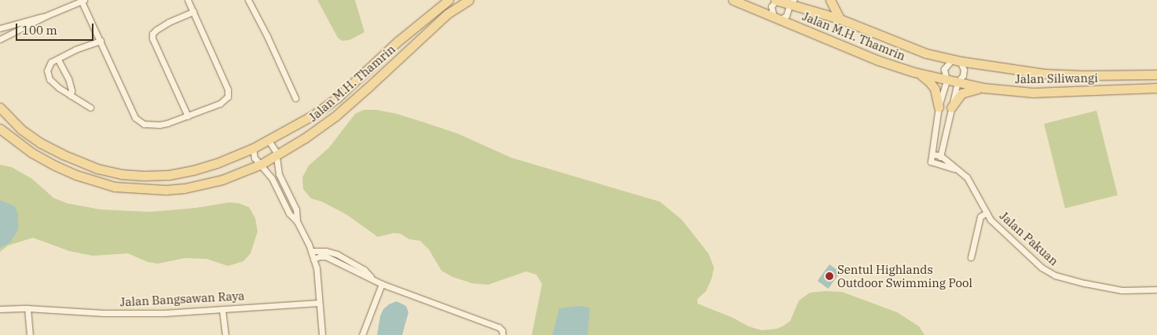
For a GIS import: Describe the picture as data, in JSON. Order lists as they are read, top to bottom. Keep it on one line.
{"streets":{"main road":["Jalan M.H. Thamrin","Jalan Siliwangi"],"street":["Jalan Pakuan","Jalan Bangsawan Raya"]},"crossings":[["Jalan M.H. Thamrin","Jalan Siliwangi"]],"places":["Sentul Highlands Outdoor Swimming Pool"],"scale_bar":"100 m"}
